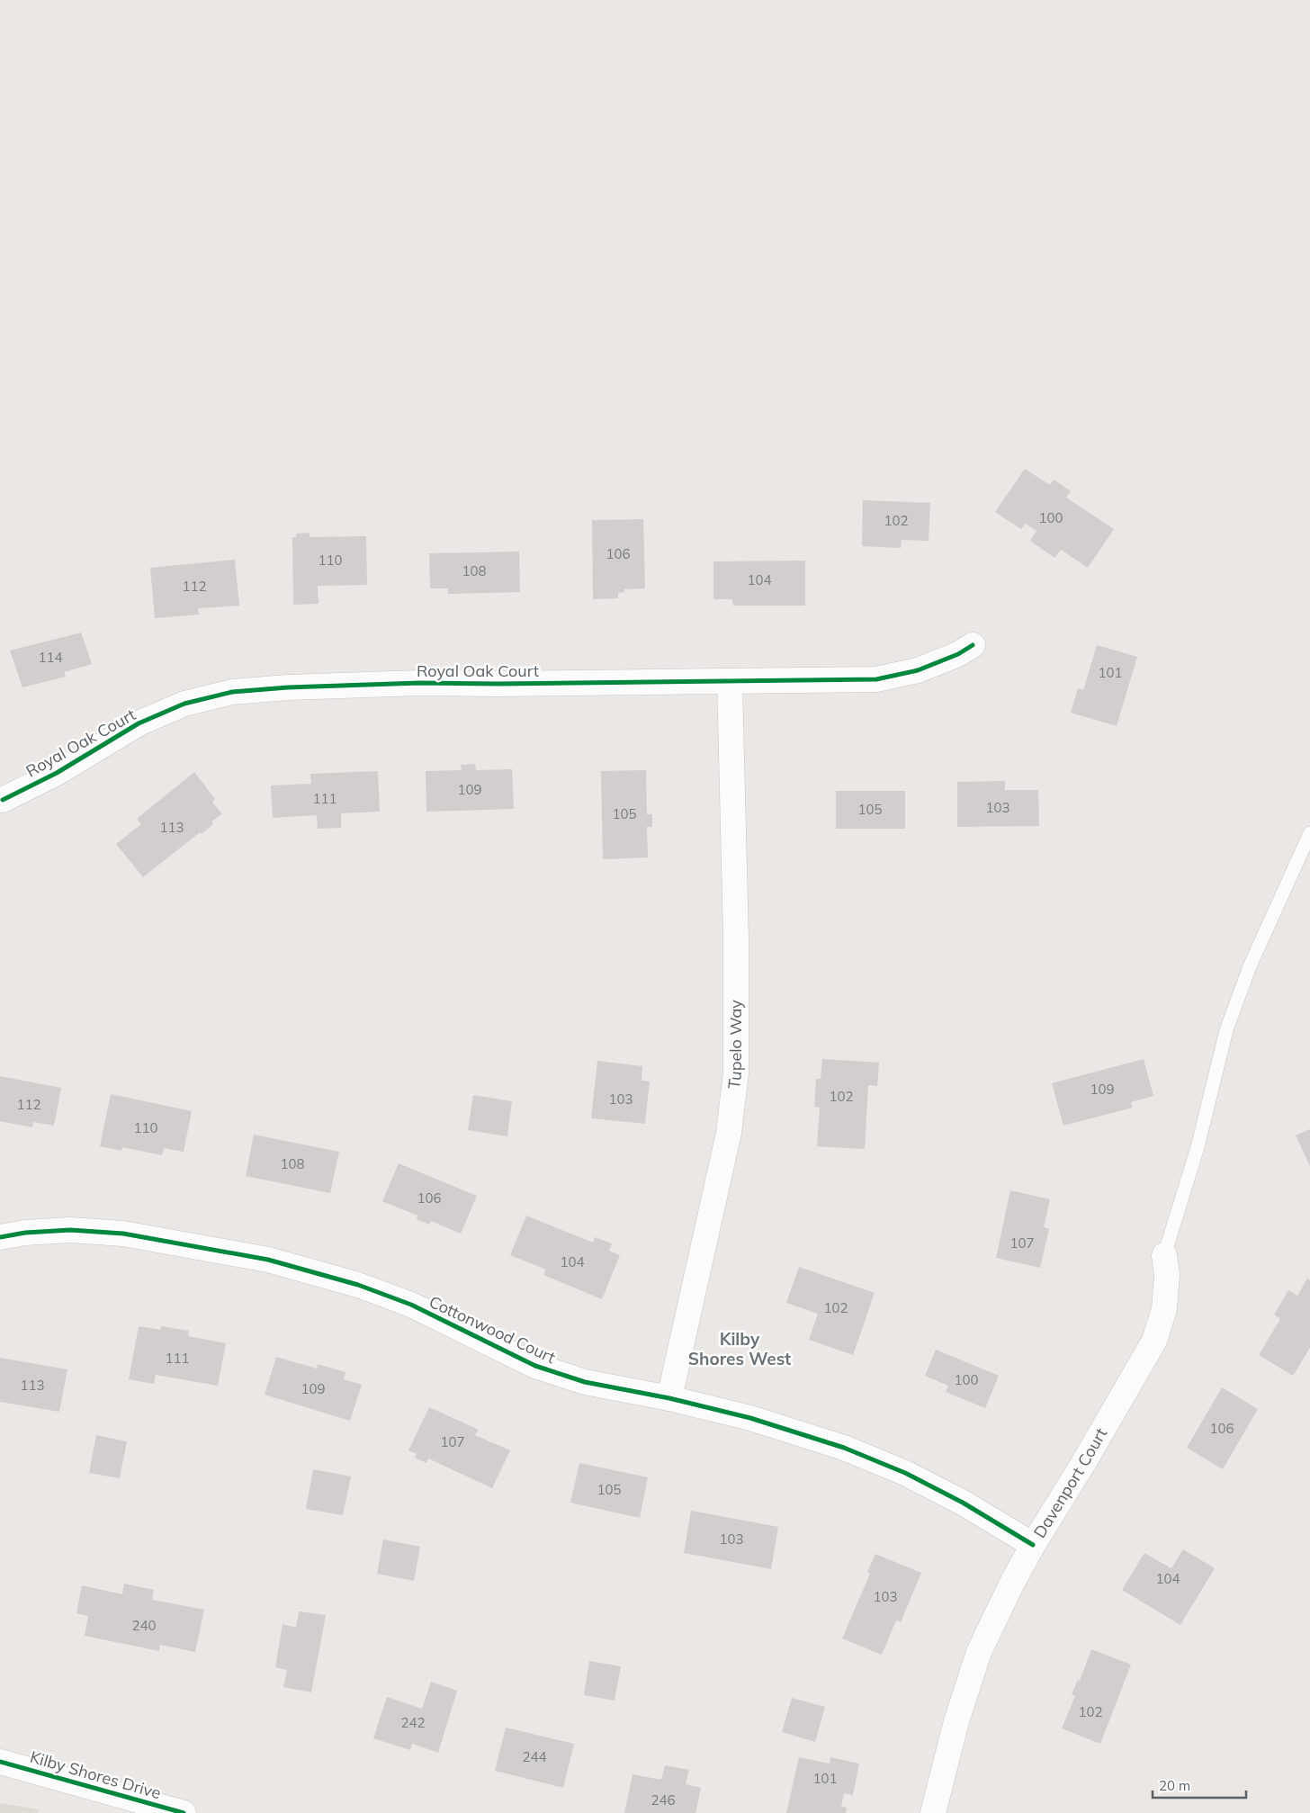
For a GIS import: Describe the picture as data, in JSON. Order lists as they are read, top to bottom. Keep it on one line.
{"streets":{"street":["Royal Oak Court","Tupelo Way","Cottonwood Court","Davenport Court","Kilby Shores Drive"]},"crossings":[["Royal Oak Court","Tupelo Way"],["Tupelo Way","Cottonwood Court"],["Cottonwood Court","Davenport Court"]],"districts":["Kilby Shores West"],"house_numbers":["100","102","106","110","108","104","112","114","101","109","111","103","105","105","113","109","102","103","112","110","108","106","107","104","102","111","100","113","109","106","107","105","103","104","103","240","102","242","244","101","246"],"scale_bar":"20 m"}
